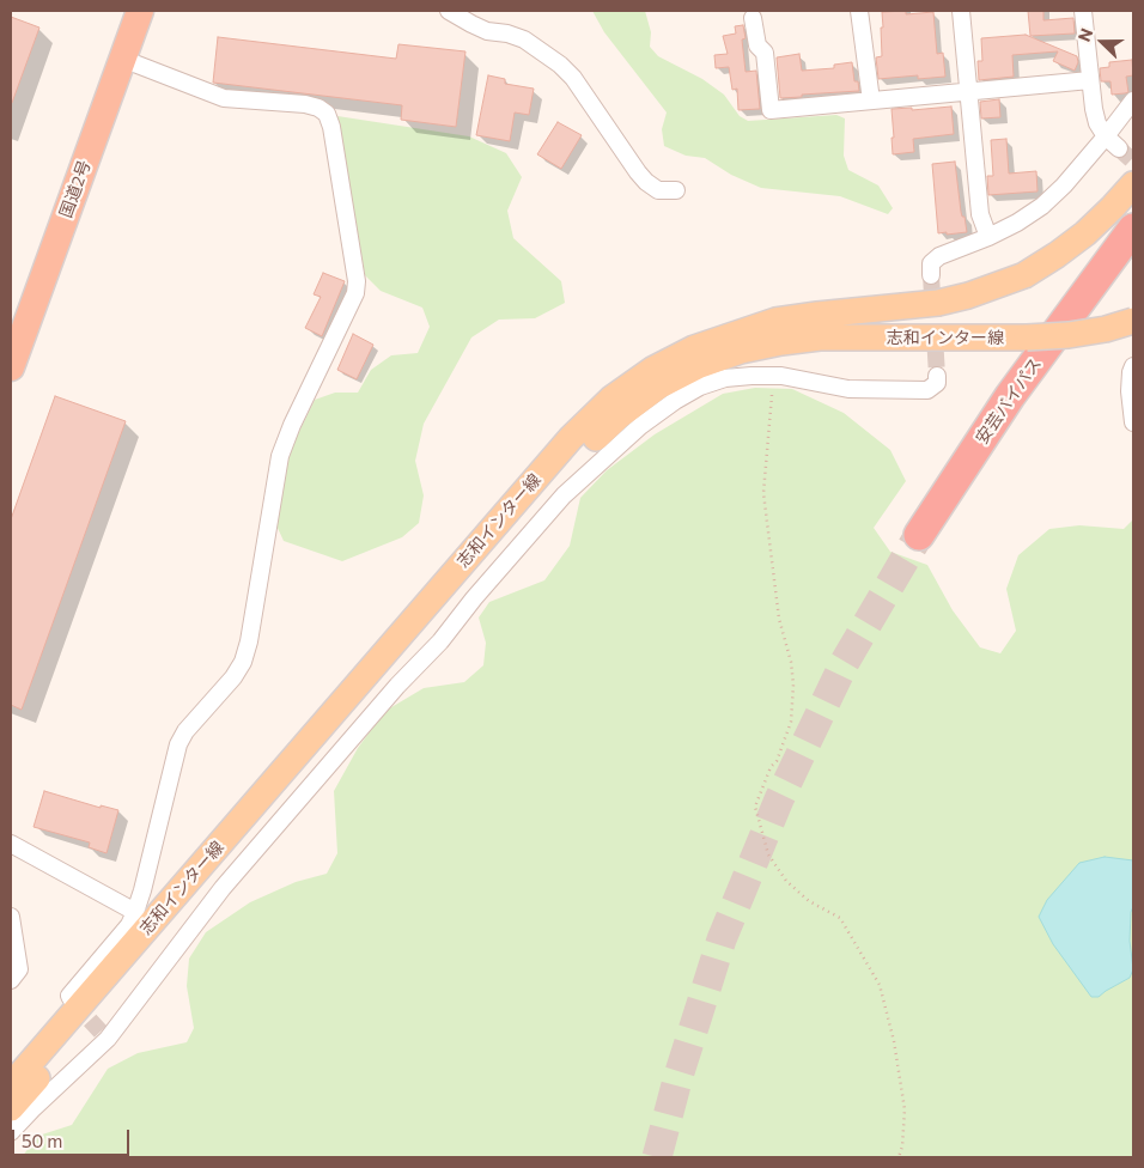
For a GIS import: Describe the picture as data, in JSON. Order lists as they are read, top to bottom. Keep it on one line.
{"streets":{"highway":["国道2号","安芸バイパス"],"main road":["志和インター線"]},"scale_bar":"50 m","north":"left"}
